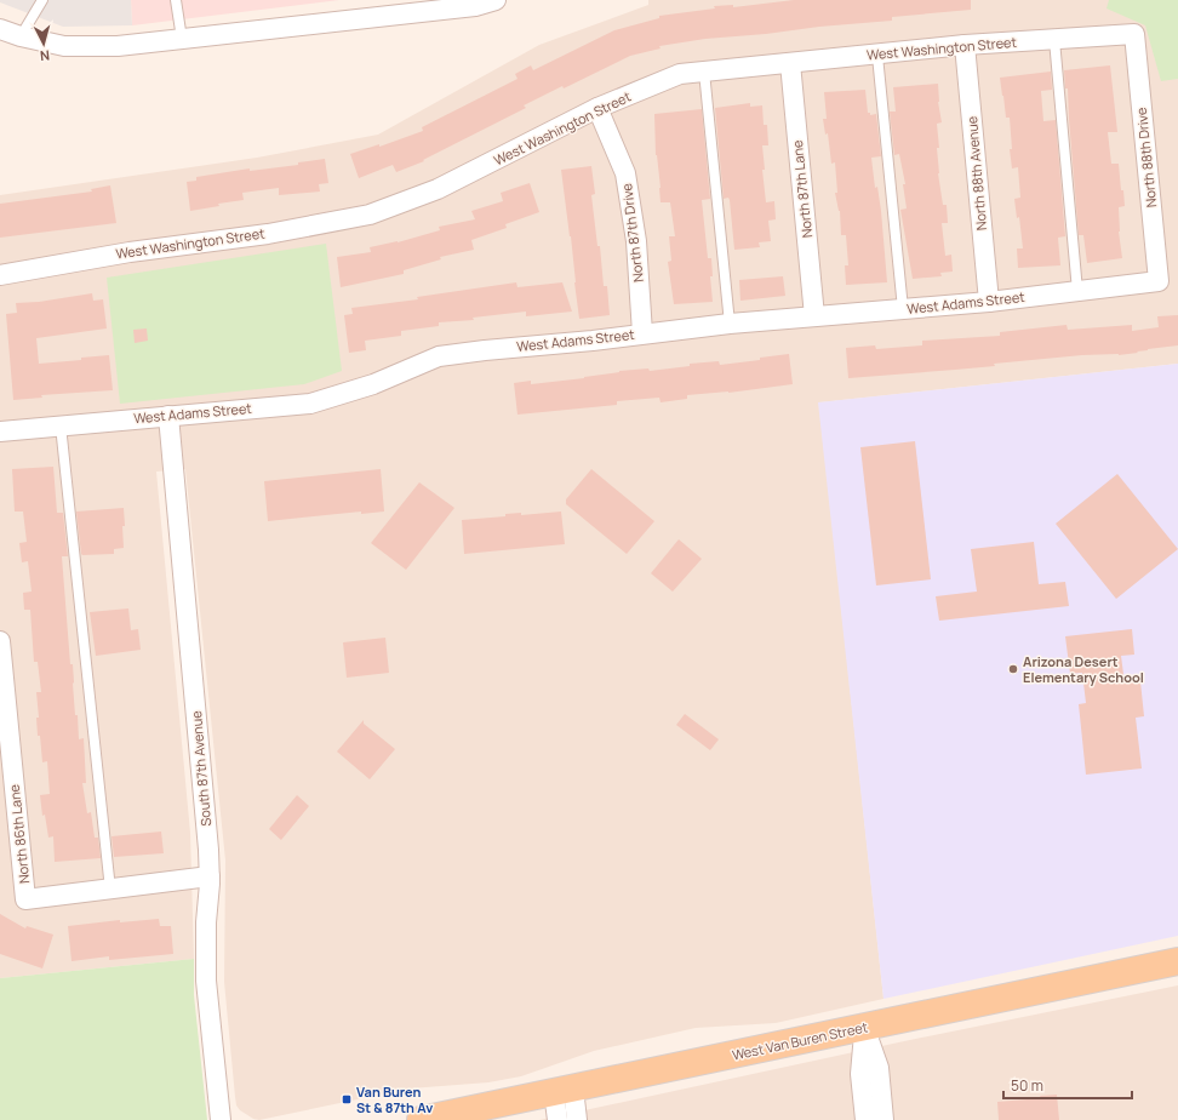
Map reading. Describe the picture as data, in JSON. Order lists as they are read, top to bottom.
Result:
{
  "streets": {
    "main road": ["West Van Buren Street"],
    "street": [
      "West Washington Street",
      "North 88th Drive",
      "North 88th Avenue",
      "North 87th Lane",
      "North 87th Drive",
      "West Adams Street",
      "South 87th Avenue",
      "North 86th Lane"
    ]
  },
  "crossings": [
    ["West Washington Street", "North 88th Drive"],
    ["West Washington Street", "North 88th Avenue"],
    ["West Washington Street", "North 87th Lane"],
    ["West Washington Street", "North 87th Drive"],
    ["North 88th Drive", "West Adams Street"],
    ["North 88th Avenue", "West Adams Street"],
    ["North 87th Lane", "West Adams Street"],
    ["North 87th Drive", "West Adams Street"],
    ["West Adams Street", "South 87th Avenue"],
    ["South 87th Avenue", "North 86th Lane"]
  ],
  "places": {
    "other": ["Arizona Desert Elementary School"],
    "transit": ["Van Buren St & 87th Av"]
  },
  "scale_bar": "50 m",
  "north": "bottom"
}
